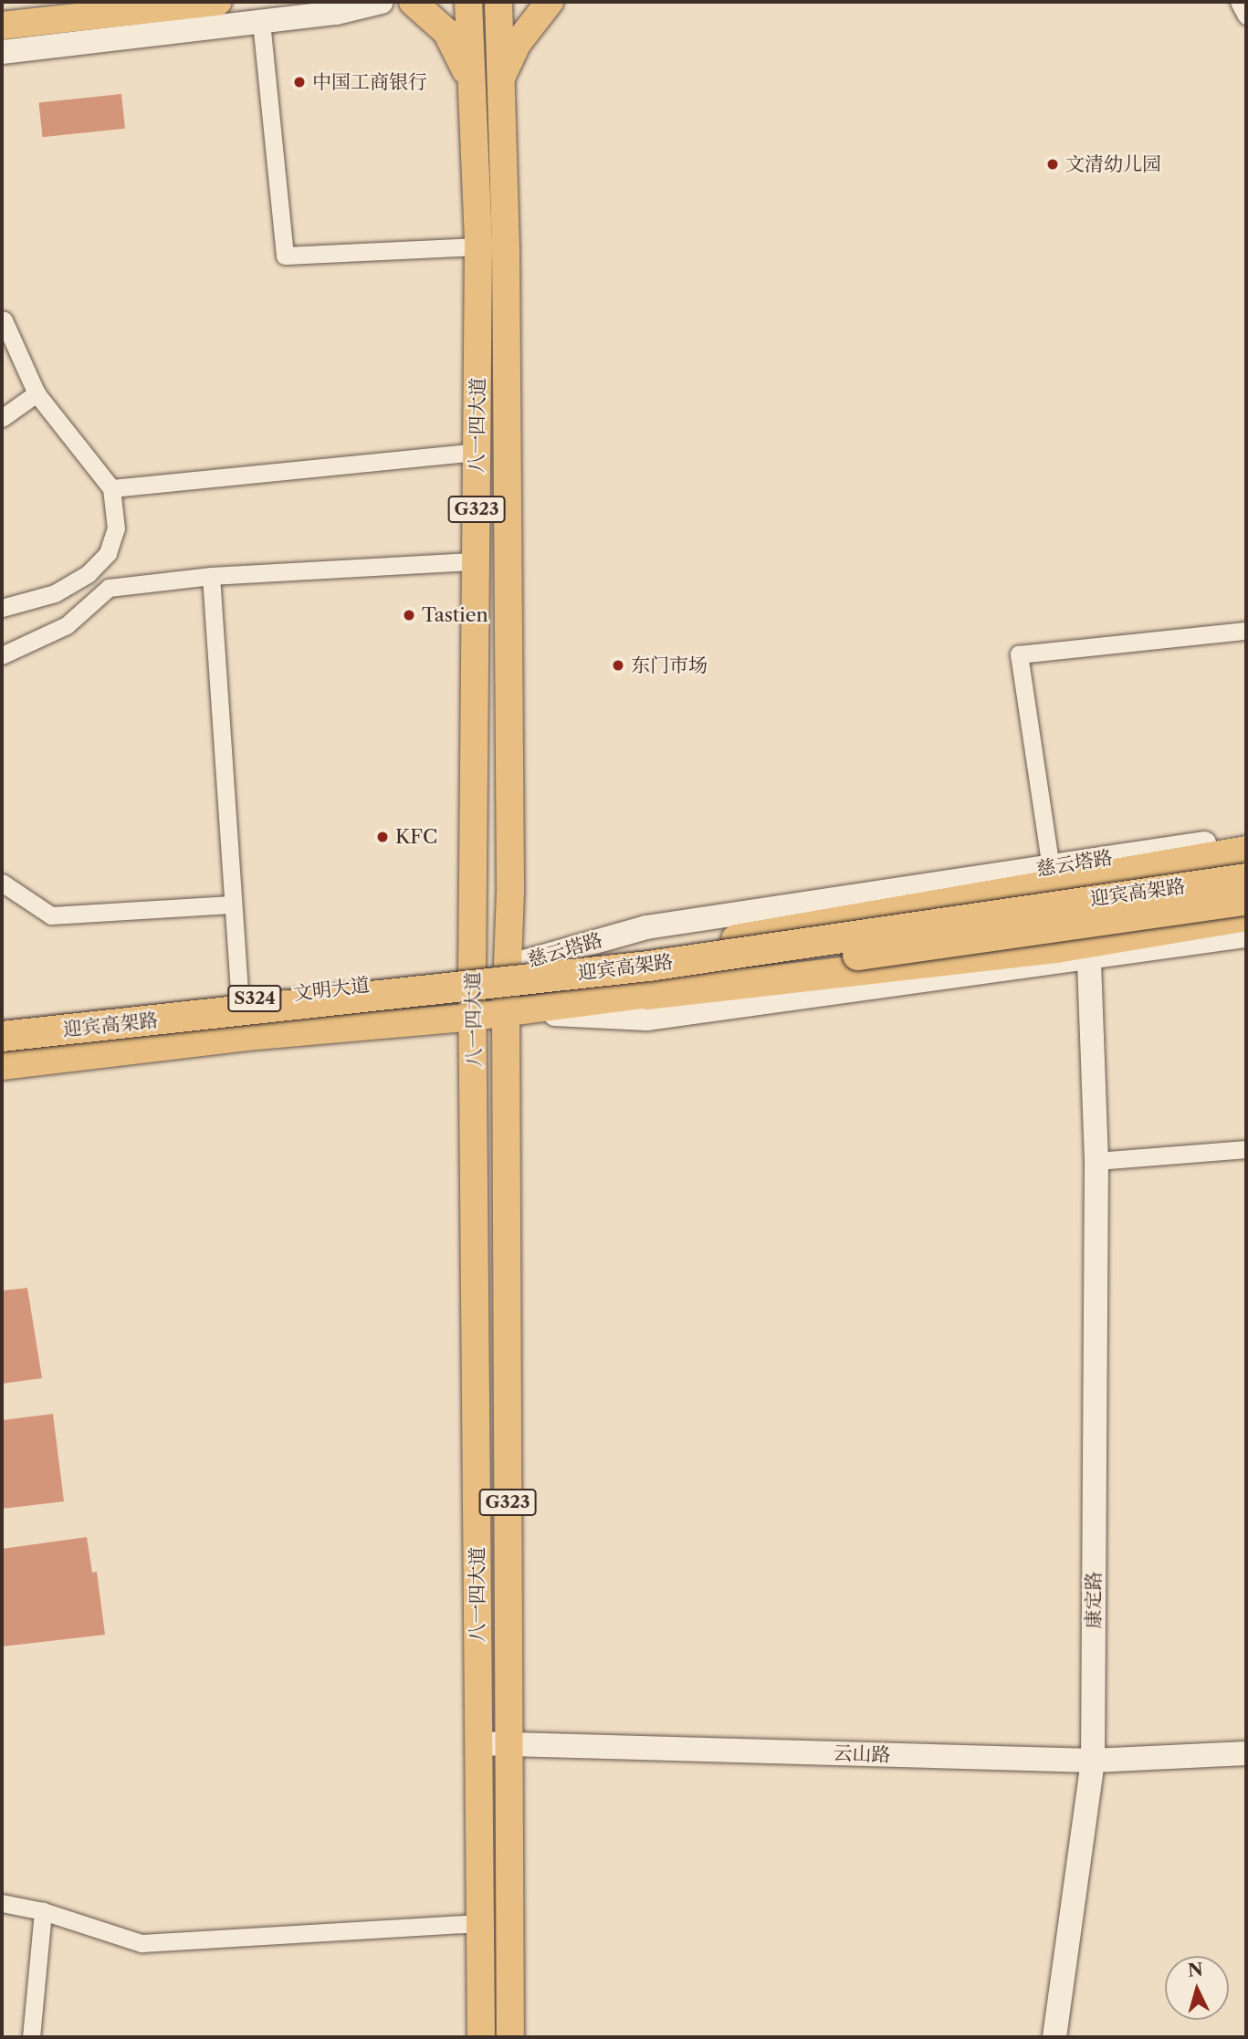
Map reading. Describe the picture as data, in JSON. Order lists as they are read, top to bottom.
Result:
{
  "streets": {
    "highway": ["迎宾高架路"],
    "main road": [
      "八一四大道",
      "G323",
      "慈云塔路",
      "文明大道",
      "S324"
    ],
    "street": ["康定路", "云山路"]
  },
  "crossings": [
    ["八一四大道", "慈云塔路"],
    ["八一四大道", "文明大道"],
    ["八一四大道", "云山路"],
    ["慈云塔路", "文明大道"],
    ["康定路", "云山路"]
  ],
  "places": [
    "中国工商银行",
    "文清幼儿园",
    "Tastien",
    "东门市场",
    "KFC"
  ],
  "north": "top"
}
